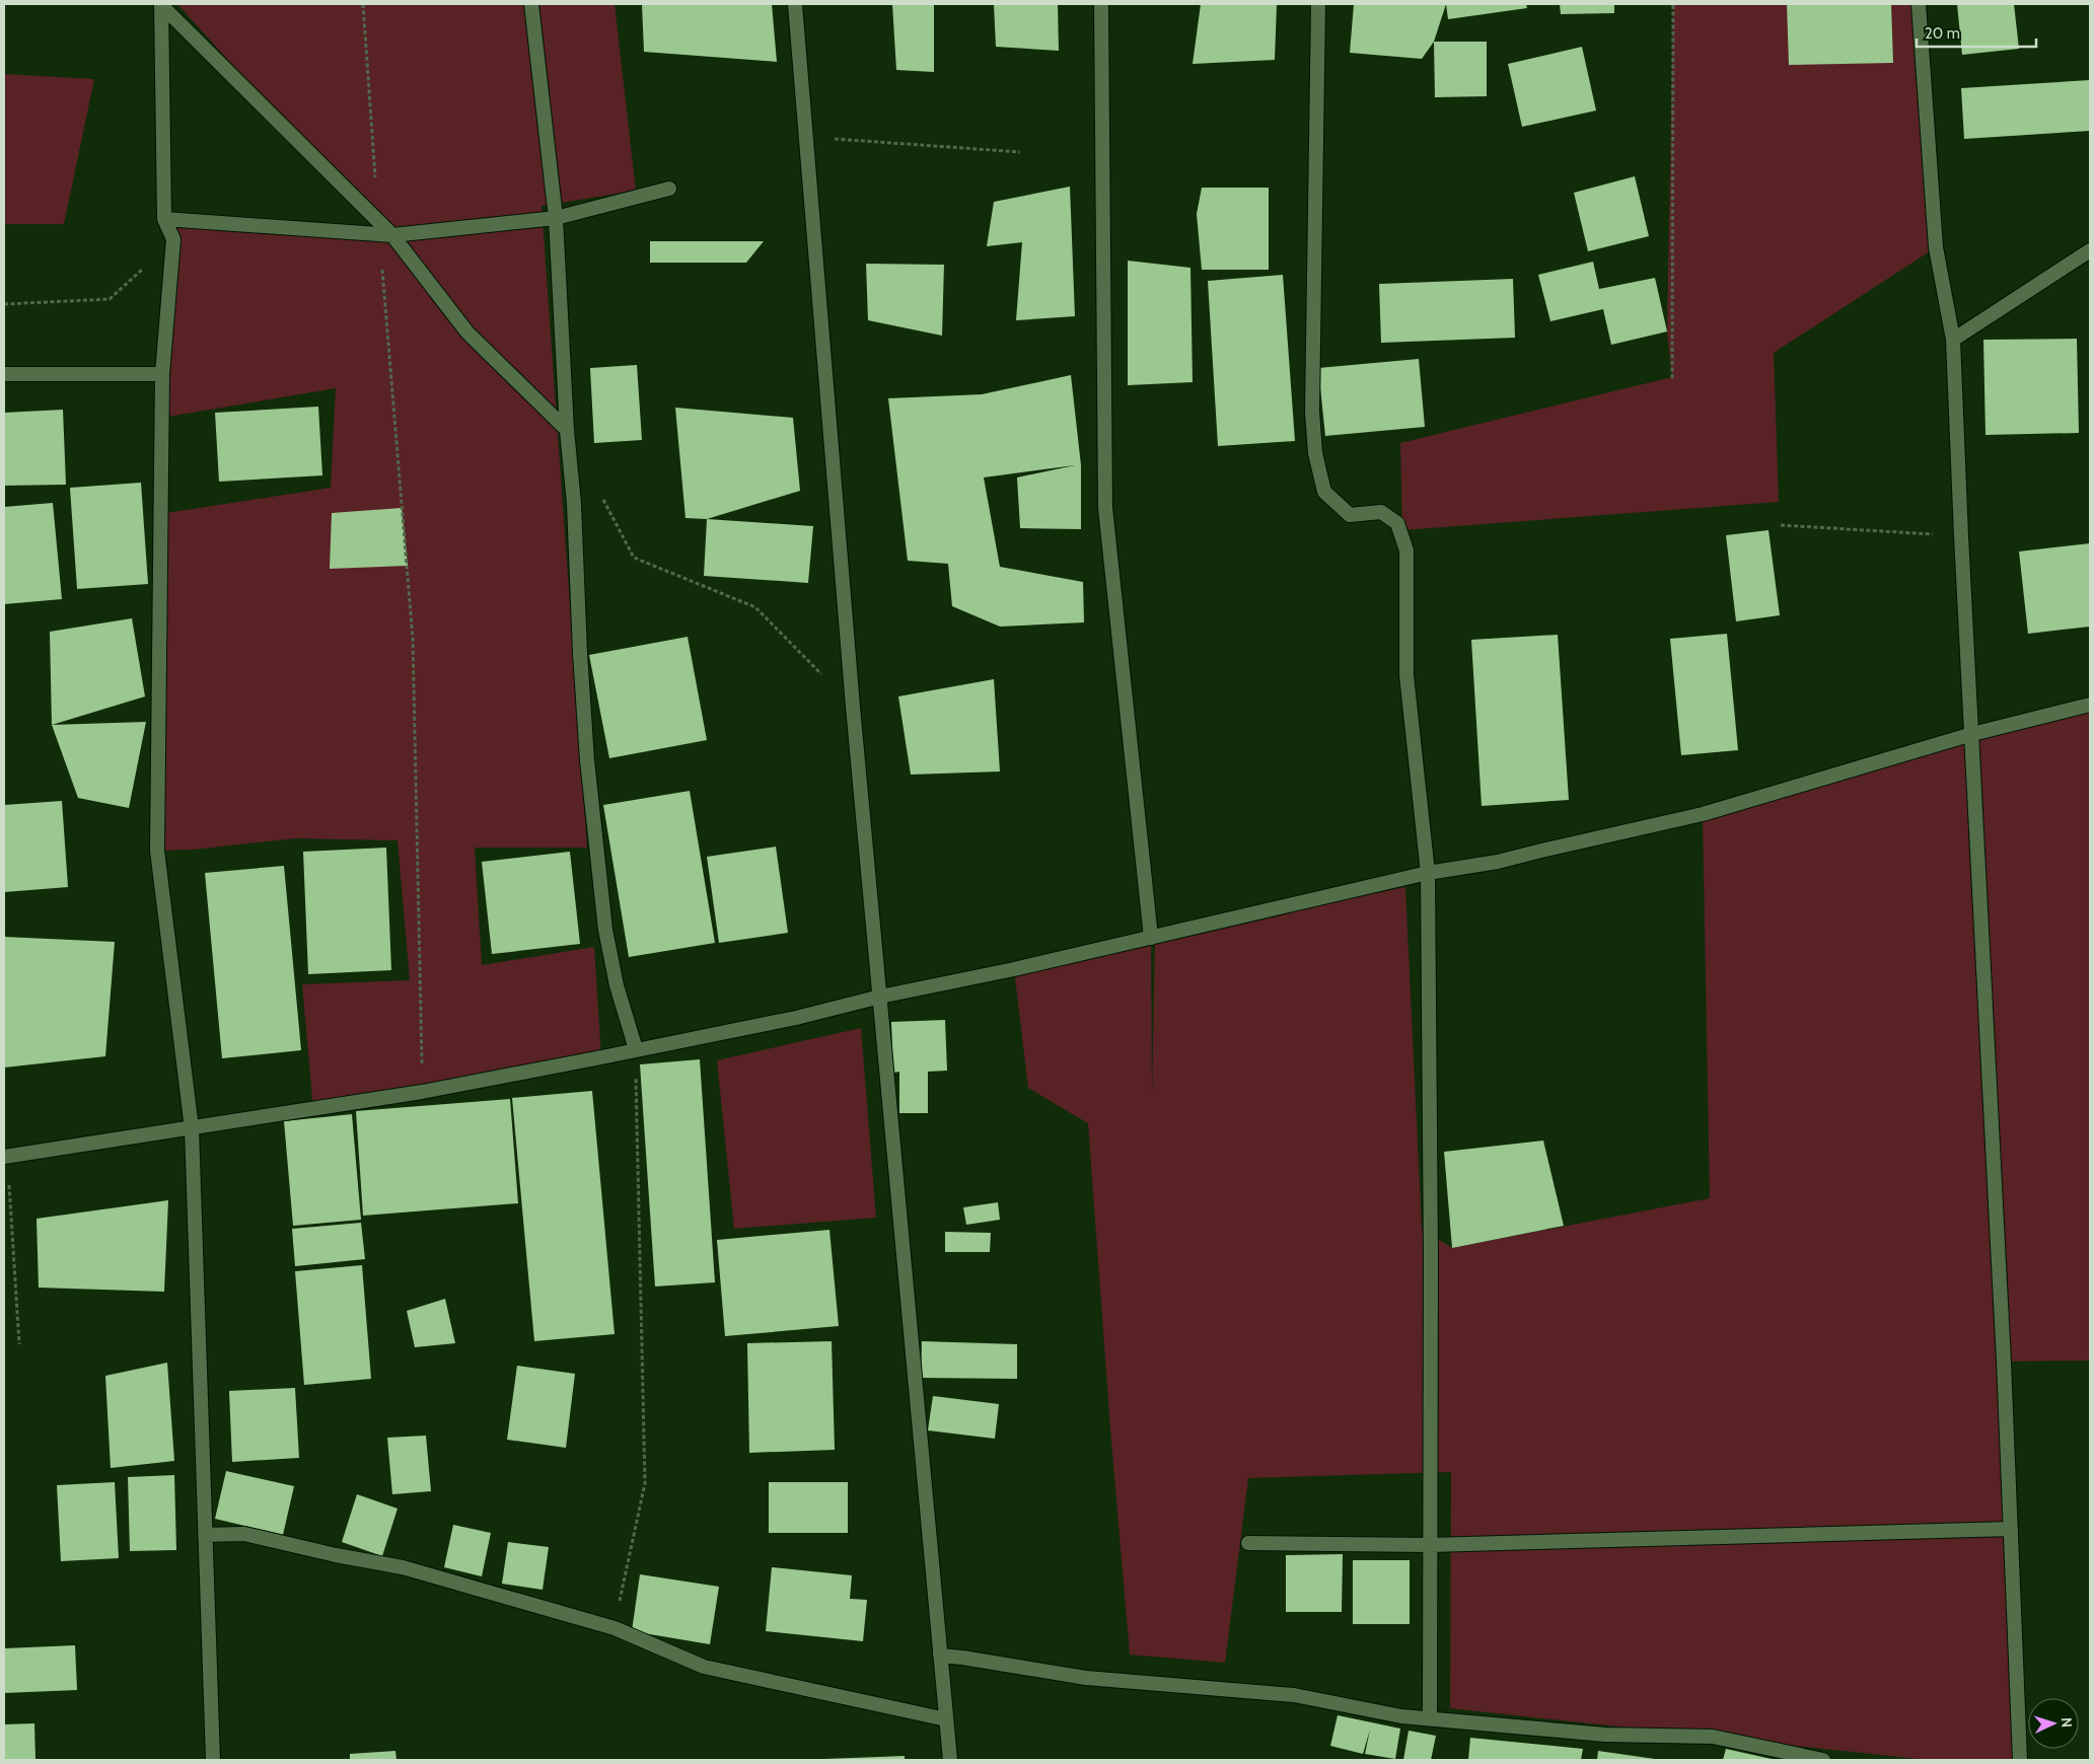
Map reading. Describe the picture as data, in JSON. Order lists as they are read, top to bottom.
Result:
{
  "scale_bar": "20 m",
  "north": "right"
}
